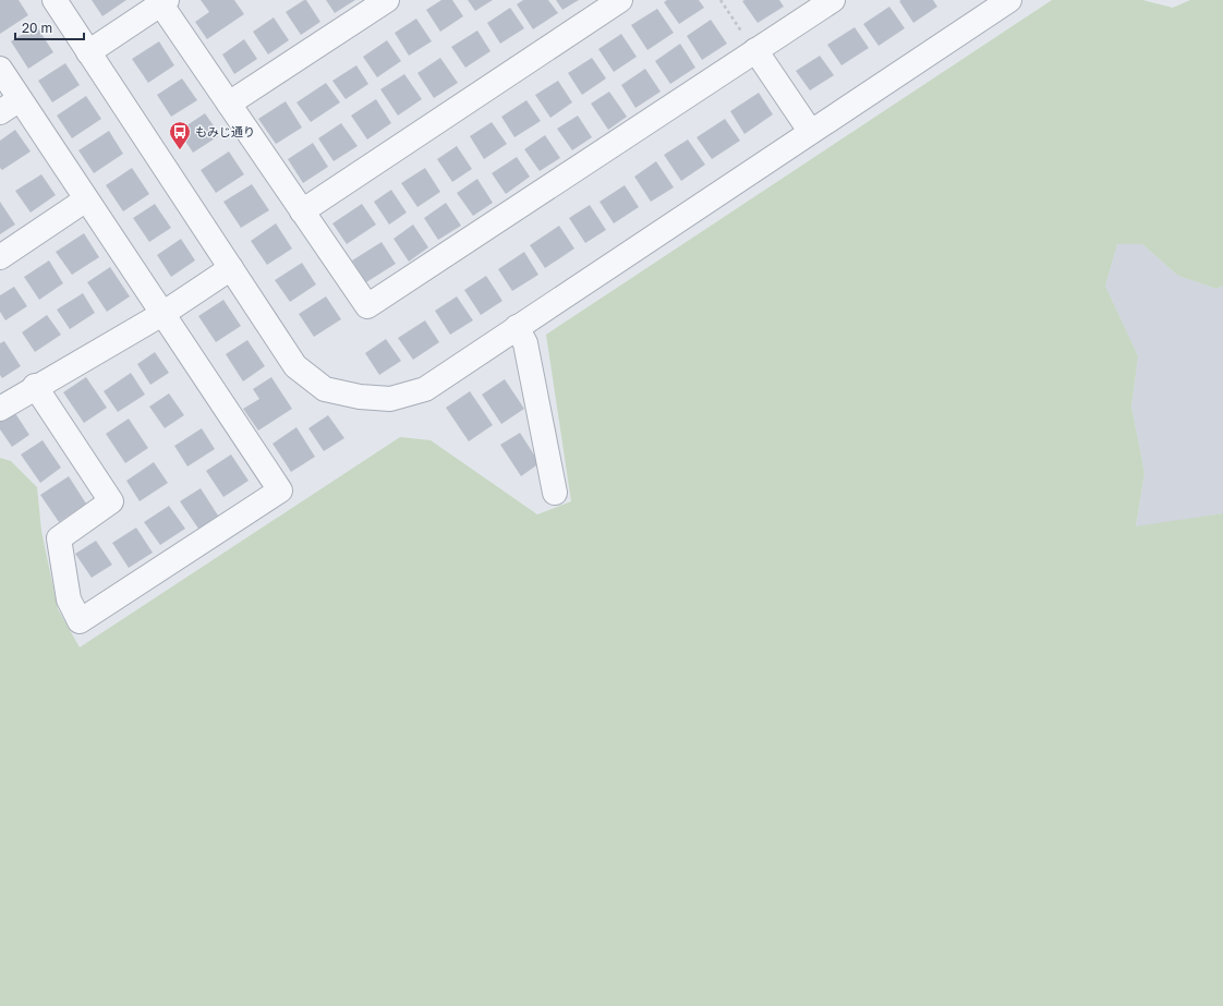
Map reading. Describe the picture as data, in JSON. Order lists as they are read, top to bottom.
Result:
{
  "places": {
    "bus stop": ["もみじ通り"]
  },
  "scale_bar": "20 m"
}
